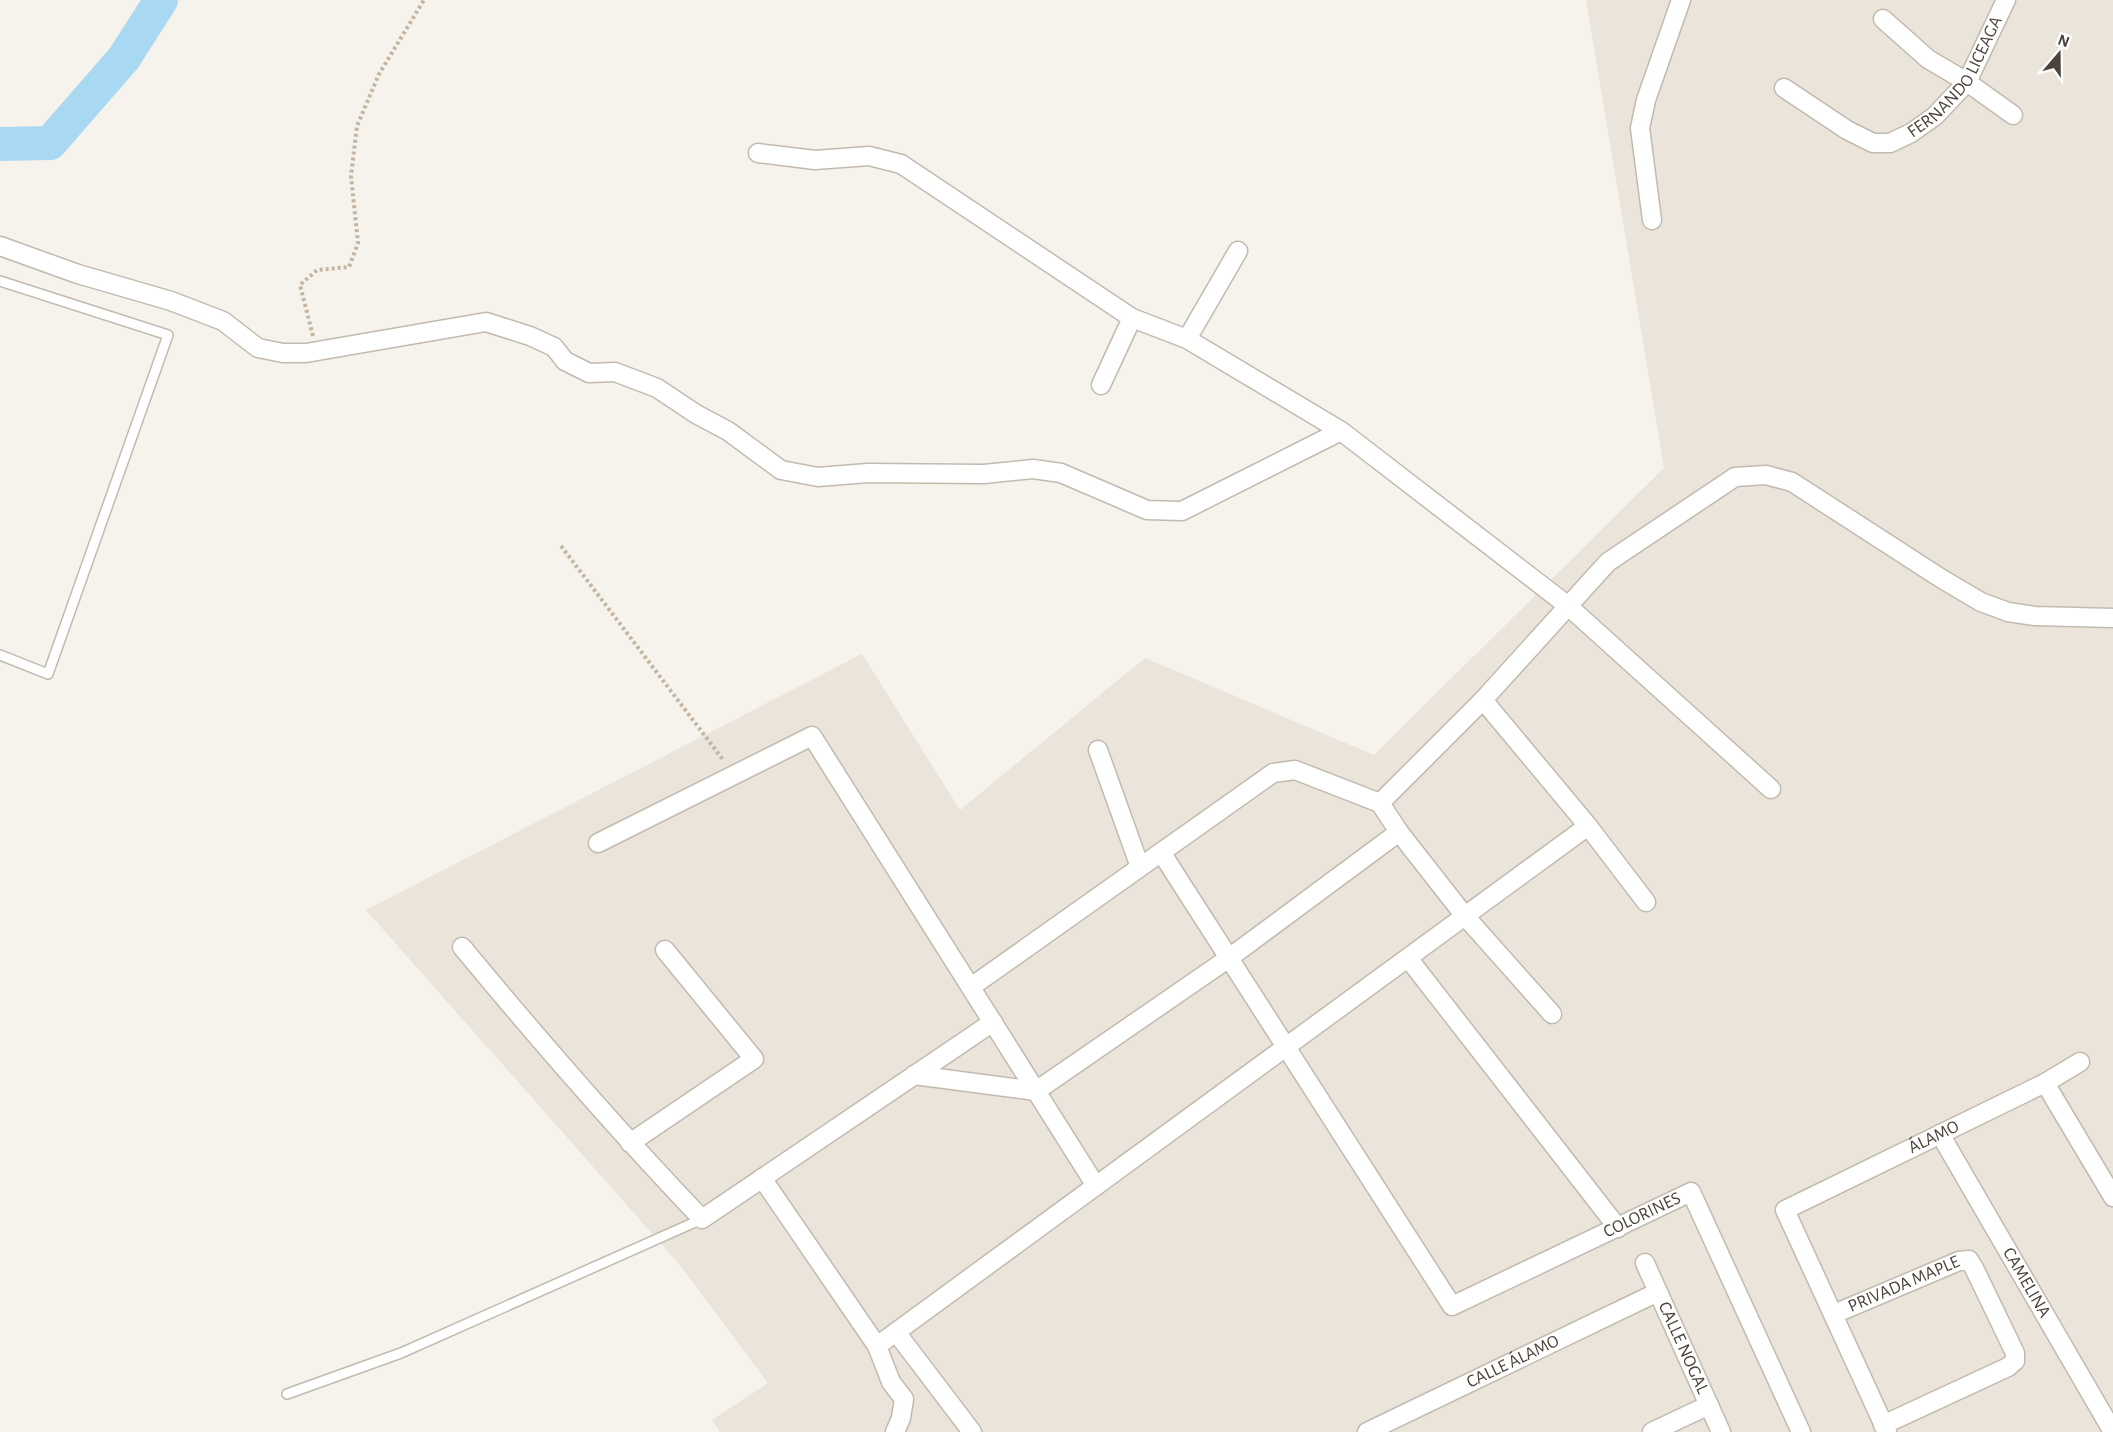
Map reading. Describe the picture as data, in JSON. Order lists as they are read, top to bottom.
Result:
{
  "streets": {
    "street": [
      "FERNANDO LICEAGA",
      "ÁLAMO",
      "COLORINES",
      "CAMELINA",
      "PRIVADA MAPLE",
      "CALLE NOGAL",
      "CALLE ÁLAMO"
    ]
  },
  "crossings": [
    ["ÁLAMO", "CAMELINA"],
    ["ÁLAMO", "PRIVADA MAPLE"],
    ["CALLE NOGAL", "CALLE ÁLAMO"]
  ],
  "north": "top"
}
